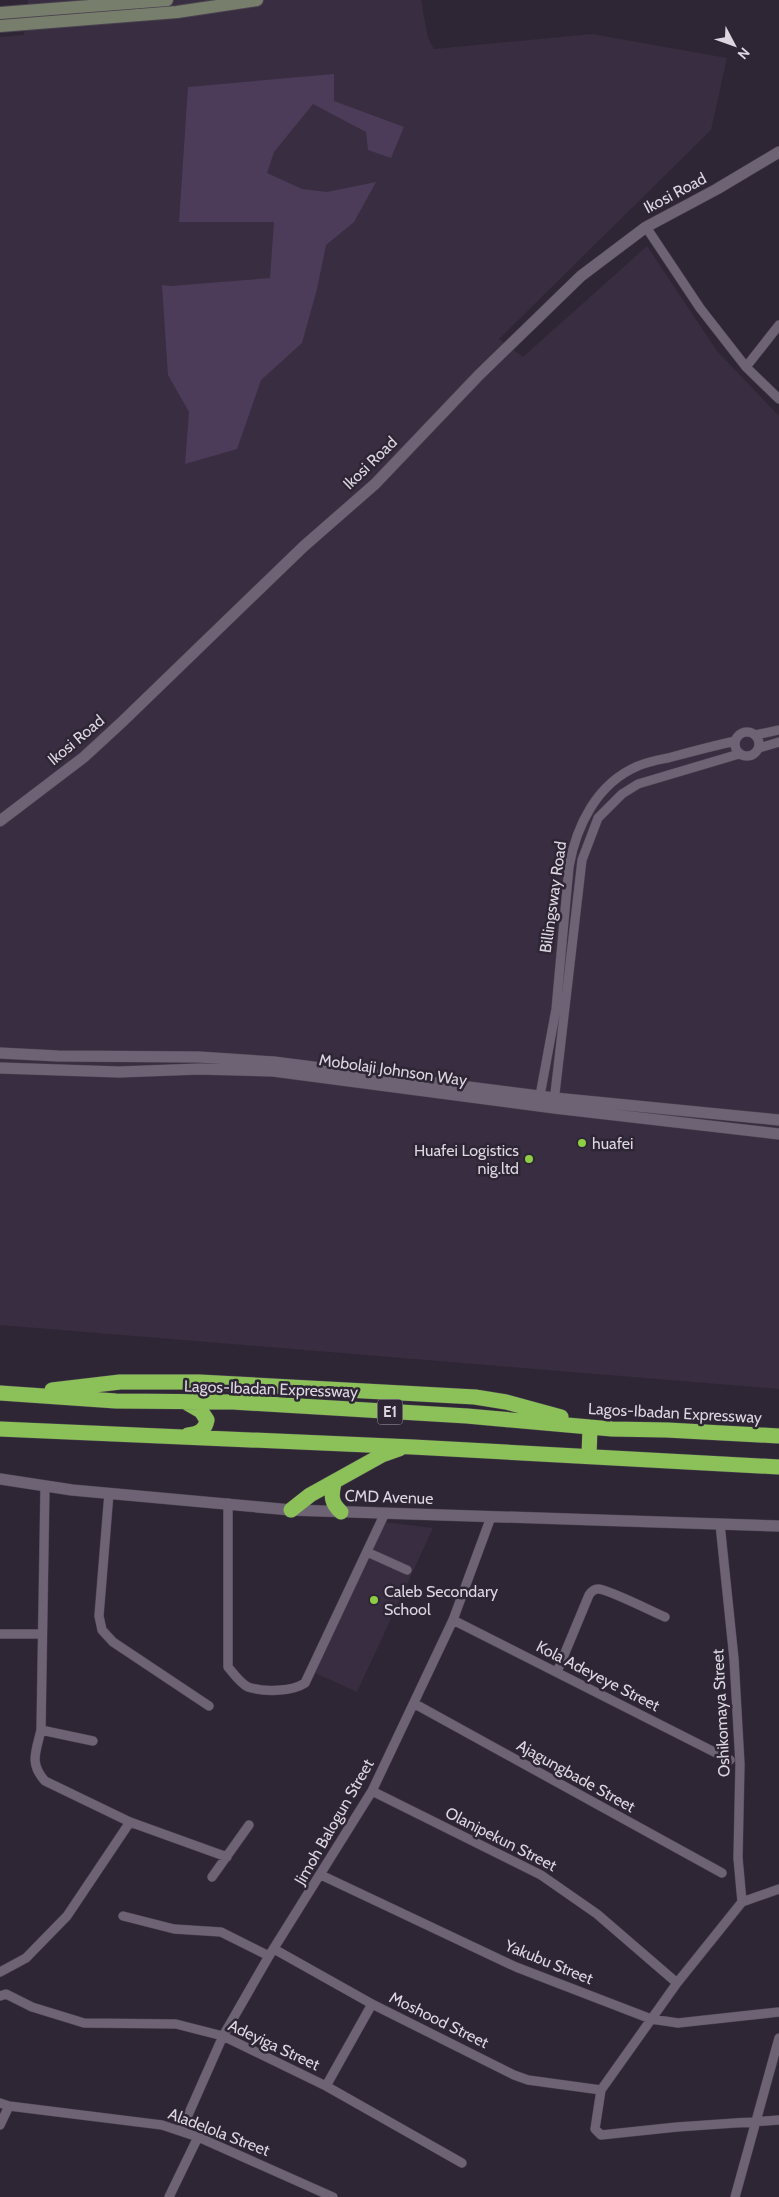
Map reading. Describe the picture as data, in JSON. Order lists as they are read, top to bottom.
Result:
{
  "streets": {
    "highway": ["Lagos-Ibadan Expressway", "E1"],
    "street": [
      "Ikosi Road",
      "Billingsway Road",
      "Mobolaji Johnson Way",
      "CMD Avenue",
      "Kola Adeyeye Street",
      "Oshikomaya Street",
      "Ajagungbade Street",
      "Jimoh Balogun Street",
      "Olanipekun Street",
      "Yakubu Street",
      "Moshood Street",
      "Adeyiga Street",
      "Aladelola Street"
    ]
  },
  "crossings": [
    ["Billingsway Road", "Mobolaji Johnson Way"],
    ["CMD Avenue", "Oshikomaya Street"],
    ["CMD Avenue", "Jimoh Balogun Street"],
    ["Kola Adeyeye Street", "Jimoh Balogun Street"],
    ["Ajagungbade Street", "Jimoh Balogun Street"],
    ["Jimoh Balogun Street", "Olanipekun Street"],
    ["Jimoh Balogun Street", "Yakubu Street"],
    ["Jimoh Balogun Street", "Moshood Street"],
    ["Jimoh Balogun Street", "Adeyiga Street"],
    ["Jimoh Balogun Street", "Aladelola Street"]
  ],
  "places": ["huafei", "Huafei Logistics nig.ltd", "Caleb Secondary School"],
  "north": "bottom right"
}
